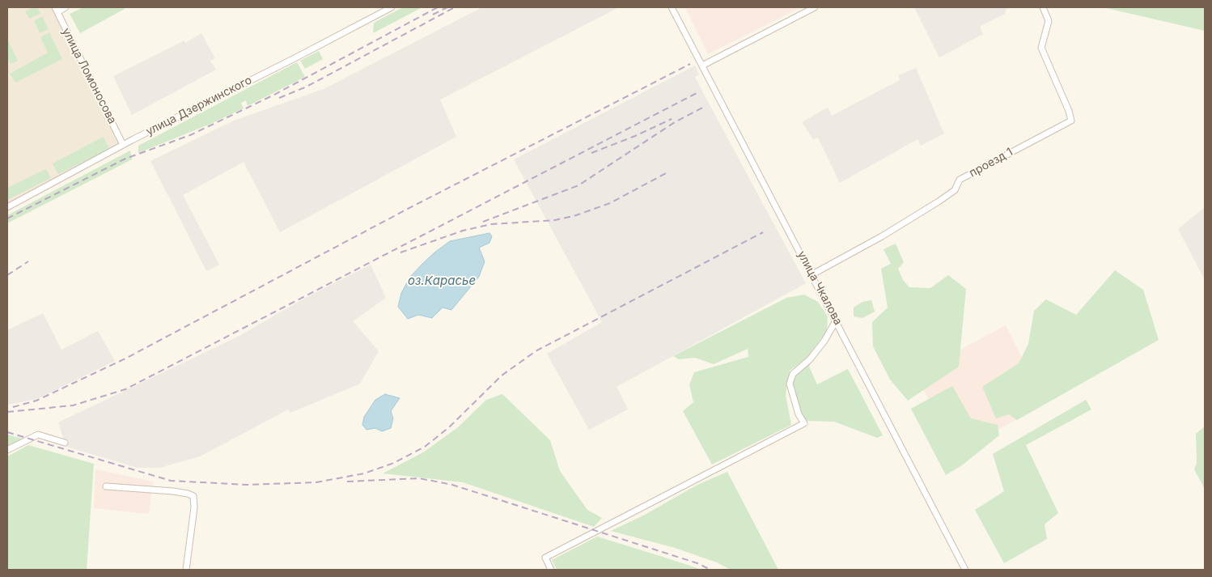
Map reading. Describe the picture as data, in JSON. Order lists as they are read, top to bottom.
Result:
{
  "streets": {
    "street": [
      "улица Ломоносова",
      "улица Дзержинского",
      "проезд 1",
      "улица Чкалова"
    ]
  },
  "crossings": [
    ["улица Ломоносова", "улица Дзержинского"],
    ["проезд 1", "улица Чкалова"]
  ],
  "water": ["оз.Карасье"]
}
